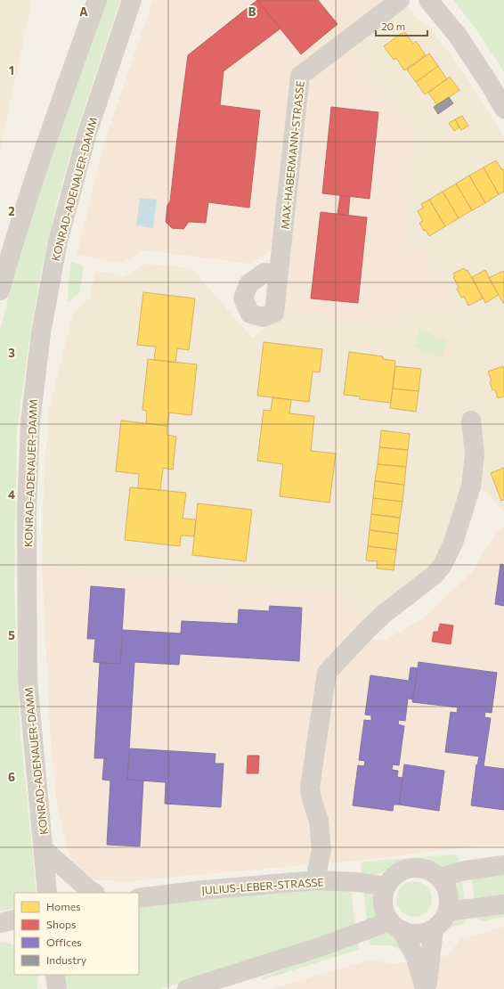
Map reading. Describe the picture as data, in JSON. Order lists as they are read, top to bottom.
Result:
{
  "streets": {
    "street": ["MAX-HABERMANN-STRASSE", "KONRAD-ADENAUER-DAMM", "JULIUS-LEBER-STRASSE"]
  },
  "legend": [
    "Homes",
    "Shops",
    "Offices",
    "Industry"
  ],
  "scale_bar": "20 m",
  "grid": {
    "columns": ["A", "B"],
    "rows": [
      "1",
      "2",
      "3",
      "4",
      "5",
      "6"
    ]
  }
}
